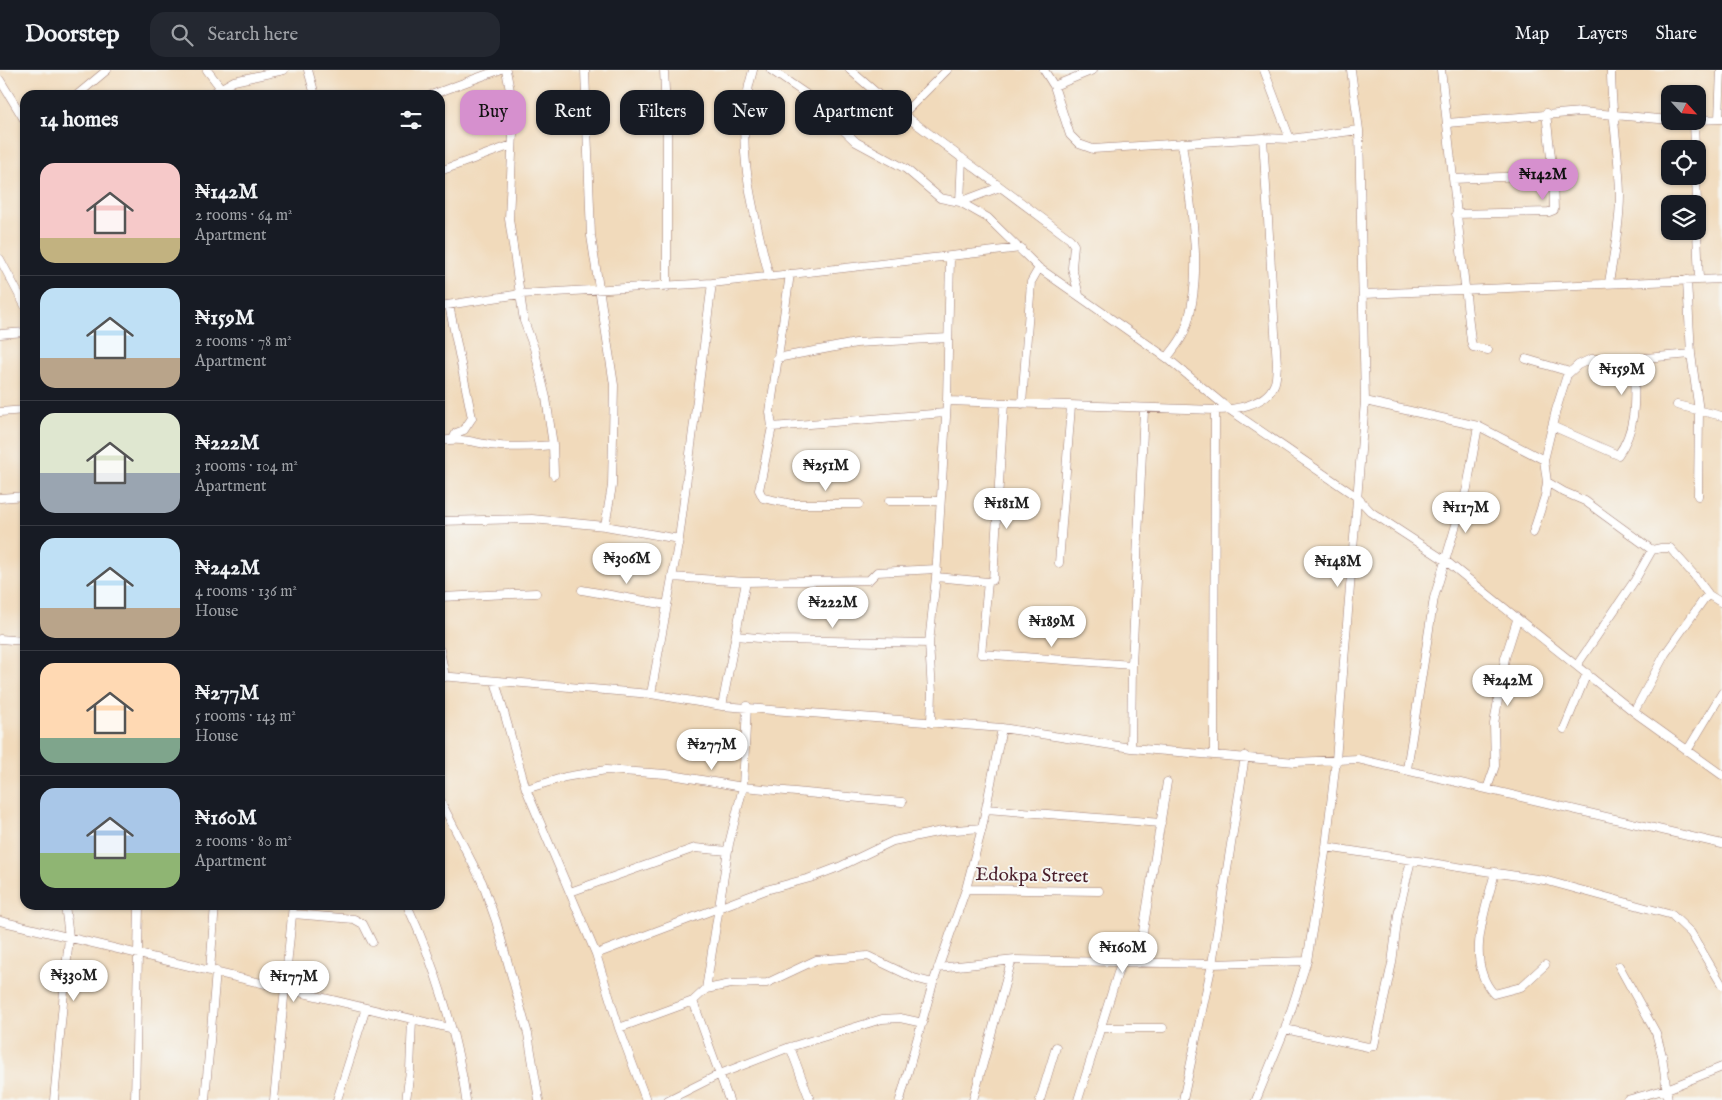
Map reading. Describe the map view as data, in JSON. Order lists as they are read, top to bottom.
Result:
{
  "streets": {
    "street": ["Edokpa Street"]
  },
  "north": "bottom right",
  "page": {
    "header": "Doorstep",
    "search": "Search here",
    "nav": ["Map", "Layers", "Share"],
    "chip": [
      "Buy",
      "Rent",
      "Filters",
      "New",
      "Apartment"
    ],
    "heading": "14 homes",
    "list": [
      {
        "name": "₦142M",
        "note": "2 rooms · 64 m² · Apartment"
      },
      {
        "name": "₦159M",
        "note": "2 rooms · 78 m² · Apartment"
      },
      {
        "name": "₦222M",
        "note": "3 rooms · 104 m² · Apartment"
      },
      {
        "name": "₦242M",
        "note": "4 rooms · 136 m² · House"
      },
      {
        "name": "₦277M",
        "note": "5 rooms · 143 m² · House"
      },
      {
        "name": "₦160M",
        "note": "2 rooms · 80 m² · Apartment"
      }
    ],
    "price": [
      "₦142M",
      "₦159M",
      "₦251M",
      "₦181M",
      "₦117M",
      "₦306M",
      "₦148M",
      "₦222M",
      "₦189M",
      "₦242M",
      "₦277M",
      "₦160M",
      "₦330M",
      "₦177M"
    ]
  }
}
